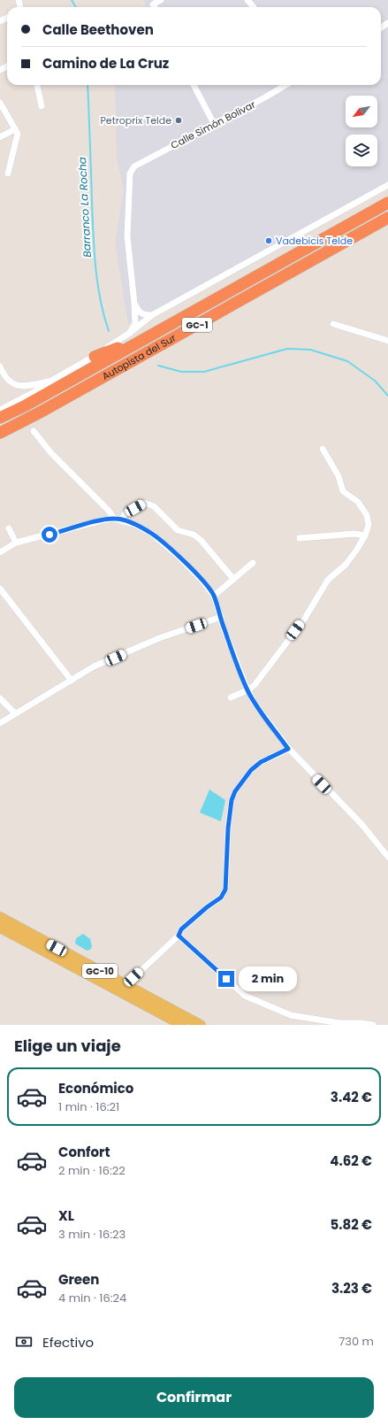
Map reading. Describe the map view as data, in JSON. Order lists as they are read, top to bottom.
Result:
{
  "streets": {
    "highway": ["GC-1", "Autopista del Sur"],
    "main road": ["GC-10"],
    "street": ["Calle Simón Bolivar"]
  },
  "water": ["Barranco La Rocha"],
  "places": ["Petroprix Telde", "Vadebicis Telde"],
  "north": "bottom left",
  "page": {
    "banner": ["Calle Beethoven", "Camino de La Cruz"],
    "bubble": "2 min",
    "heading": "Elige un viaje",
    "list": [
      {
        "name": "Económico",
        "note": "1 min · 16:21",
        "value": "3.42 €"
      },
      {
        "name": "Confort",
        "note": "2 min · 16:22",
        "value": "4.62 €"
      },
      {
        "name": "XL",
        "note": "3 min · 16:23",
        "value": "5.82 €"
      },
      {
        "name": "Green",
        "note": "4 min · 16:24",
        "value": "3.23 €"
      }
    ],
    "pay": ["Efectivo", "730 m"],
    "buttons": "Confirmar"
  }
}
